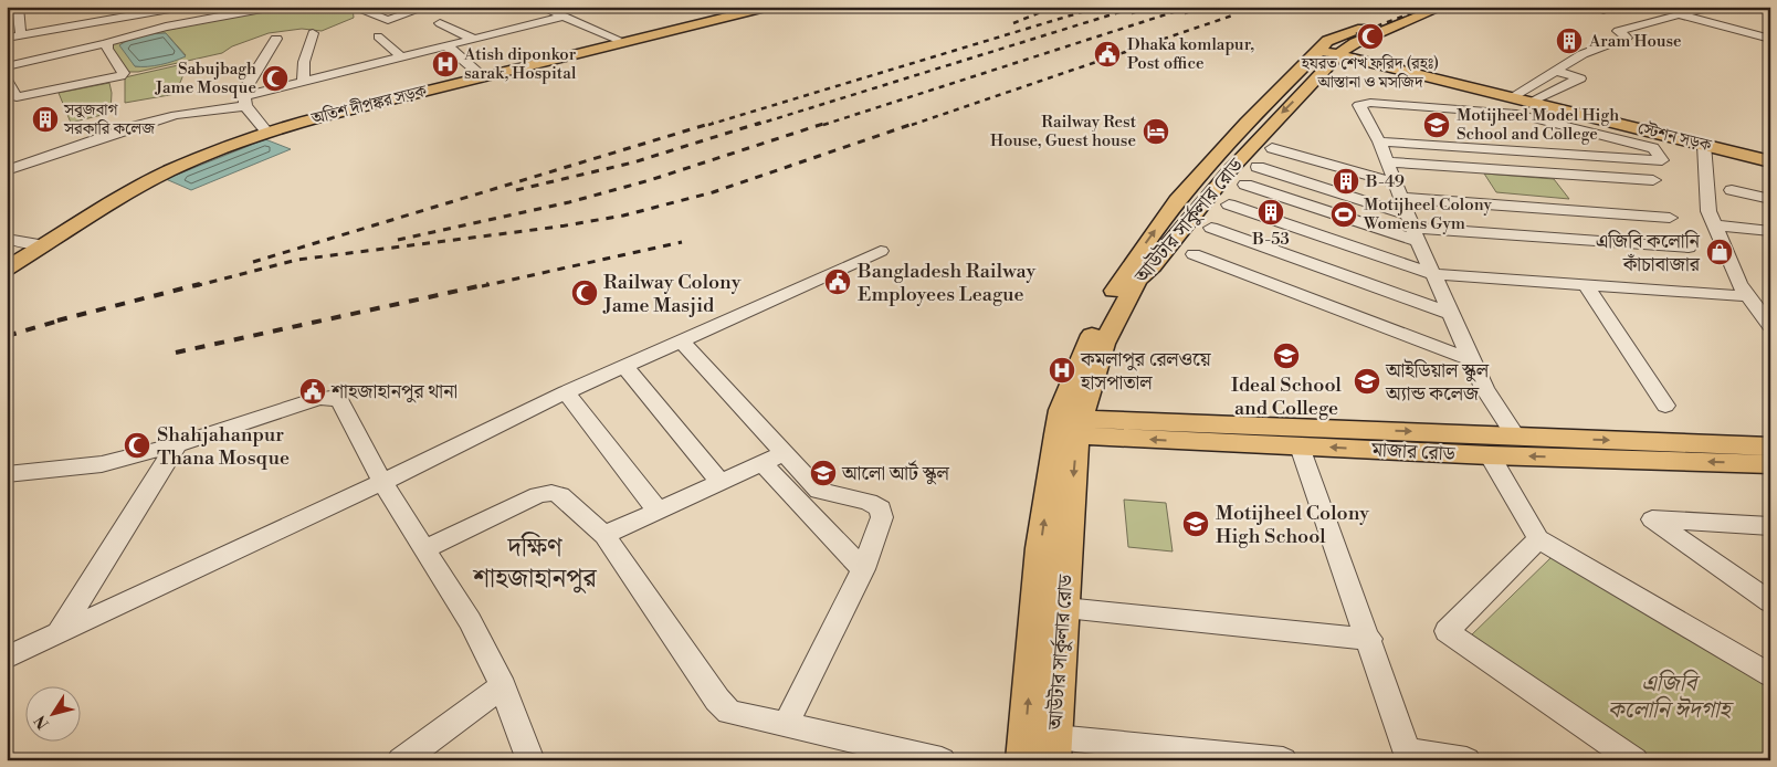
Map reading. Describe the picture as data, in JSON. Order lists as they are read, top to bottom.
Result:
{
  "streets": {
    "main road": [
      "অতিশ দীপঙ্কর সড়ক",
      "স্টেশন সড়ক",
      "আউটার সার্কুলার রোড",
      "মাজার রোড"
    ]
  },
  "crossings": [
    ["স্টেশন সড়ক", "আউটার সার্কুলার রোড"],
    ["আউটার সার্কুলার রোড", "মাজার রোড"]
  ],
  "districts": ["দক্ষিণ শাহজাহানপুর"],
  "parks": ["এজিবি কলোনি ঈদগাহ"],
  "places": {
    "mosque": [
      "হযরত শেখ ফরিদ (রহঃ) আস্তানা ও মসজিদ",
      "Sabujbagh Jame Mosque",
      "Railway Colony Jame Masjid",
      "Shahjahanpur Thana Mosque"
    ],
    "building": [
      "Aram House",
      "সবুজবাগ সরকারি কলেজ",
      "B-49",
      "B-53"
    ],
    "public building": ["Dhaka komlapur, Post office", "Bangladesh Railway Employees League", "শাহজাহানপুর থানা"],
    "hospital": ["Atish diponkor sarak, Hospital", "কমলাপুর রেলওয়ে হাসপাতাল"],
    "school or university": [
      "Motijheel Model High School and College",
      "Ideal School and College",
      "আইডিয়াল স্কুল অ্যান্ড কলেজ",
      "আলো আর্ট স্কুল",
      "Motijheel Colony High School"
    ],
    "hotel": ["Railway Rest House, Guest house"],
    "sports": ["Motijheel Colony Womens Gym"],
    "shop": ["এজিবি কলোনি কাঁচাবাজার"]
  },
  "north": "bottom left"
}
